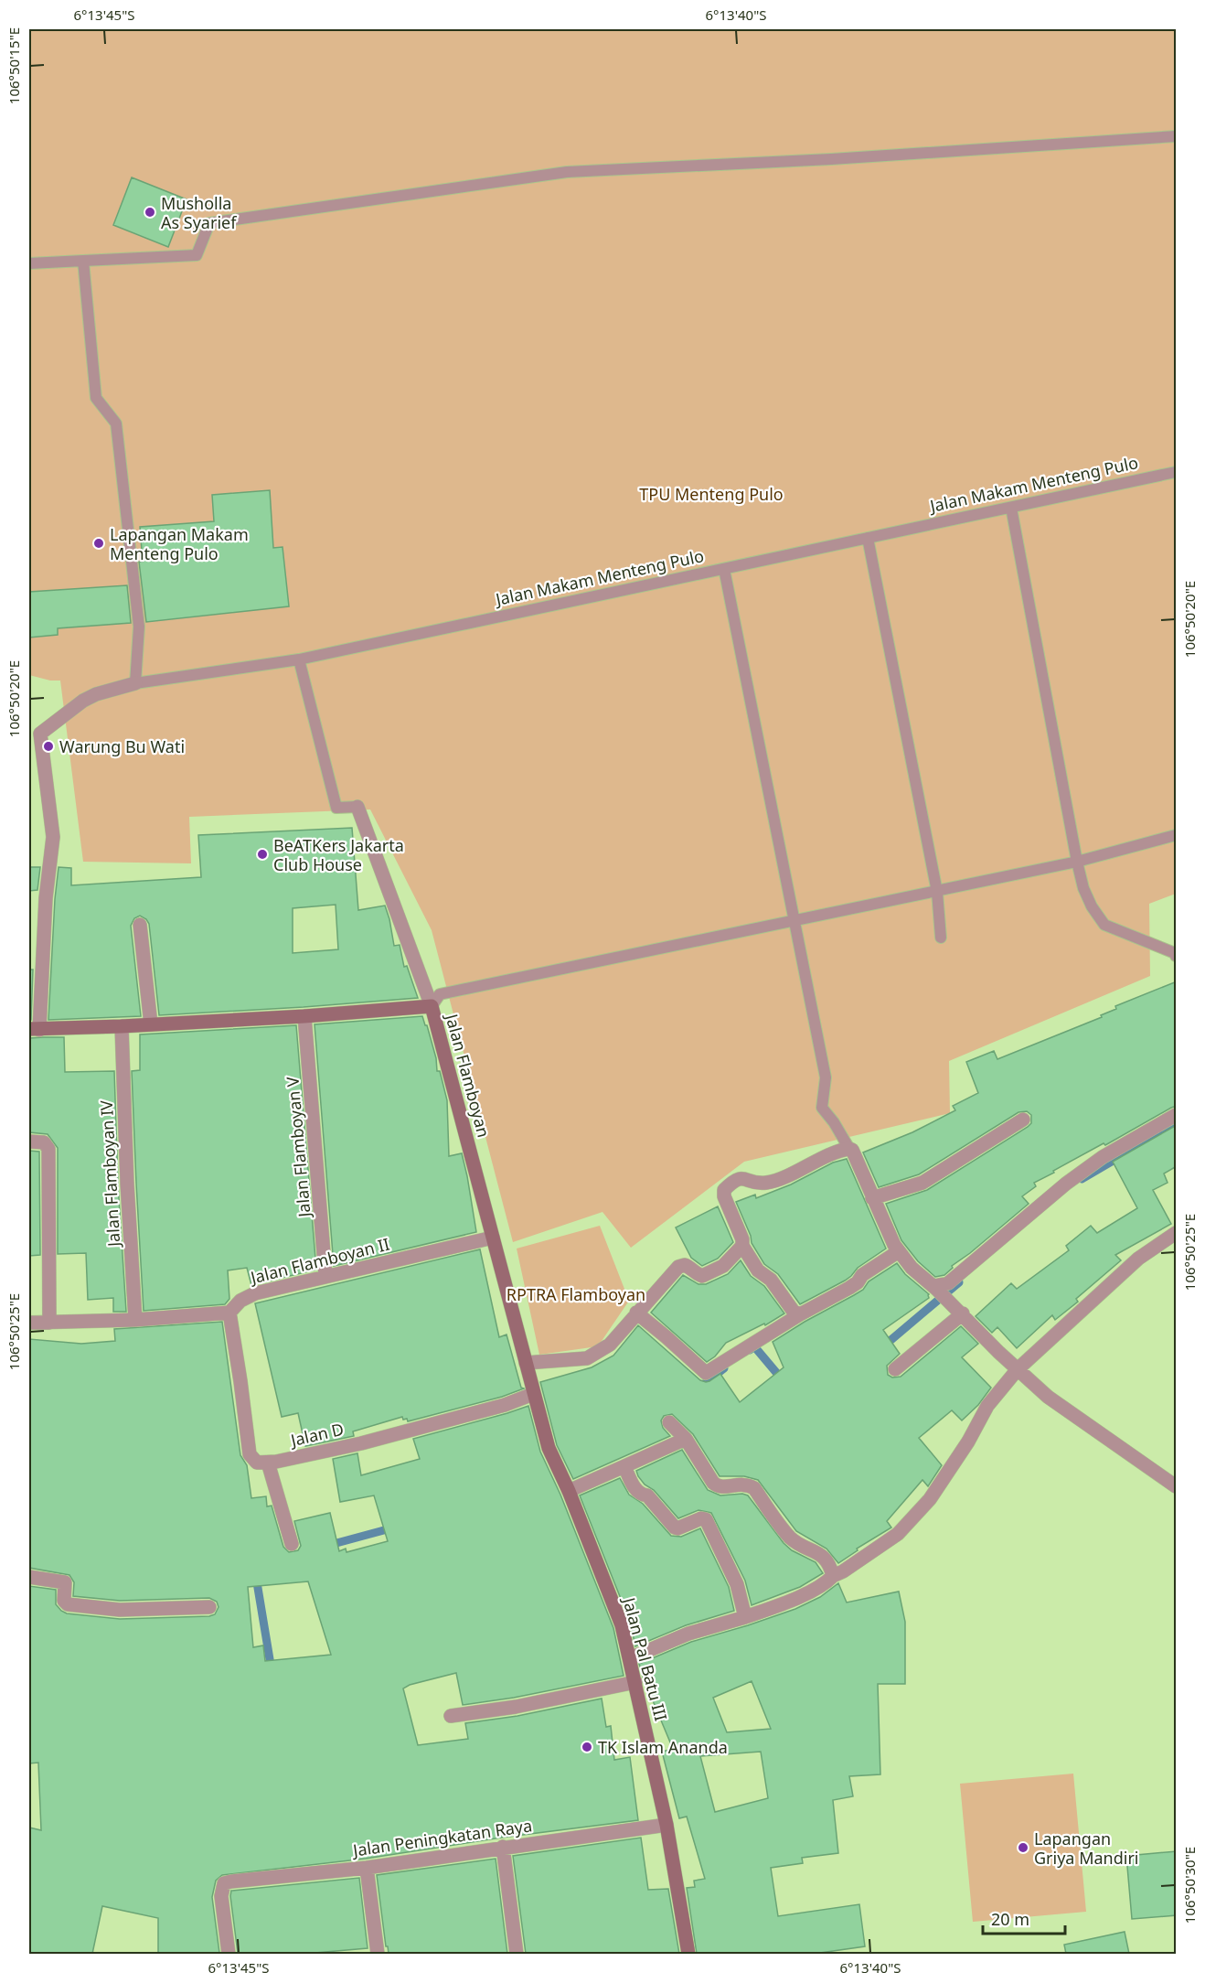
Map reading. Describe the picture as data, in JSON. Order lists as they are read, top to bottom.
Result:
{
  "streets": {
    "street": [
      "Jalan Makam Menteng Pulo",
      "Jalan Flamboyan",
      "Jalan Flamboyan V",
      "Jalan Flamboyan IV",
      "Jalan Flamboyan II",
      "Jalan D",
      "Jalan Pal Batu III",
      "Jalan Peningkatan Raya"
    ]
  },
  "crossings": [
    ["Jalan Flamboyan", "Jalan Flamboyan V"],
    ["Jalan Flamboyan", "Jalan Flamboyan IV"],
    ["Jalan Flamboyan", "Jalan Flamboyan II"],
    ["Jalan Flamboyan", "Jalan D"],
    ["Jalan Flamboyan", "Jalan Pal Batu III"],
    ["Jalan Flamboyan V", "Jalan Flamboyan II"],
    ["Jalan Pal Batu III", "Jalan Peningkatan Raya"]
  ],
  "parks": ["TPU Menteng Pulo", "RPTRA Flamboyan"],
  "places": [
    "Musholla As Syarief",
    "Lapangan Makam Menteng Pulo",
    "Warung Bu Wati",
    "BeATKers Jakarta Club House",
    "TK Islam Ananda",
    "Lapangan Griya Mandiri"
  ],
  "scale_bar": "20 m",
  "coordinates": [
    "6°13'45\"S",
    "6°13'40\"S",
    "106°50'15\"E",
    "106°50'20\"E",
    "106°50'25\"E",
    "106°50'30\"E"
  ]
}
